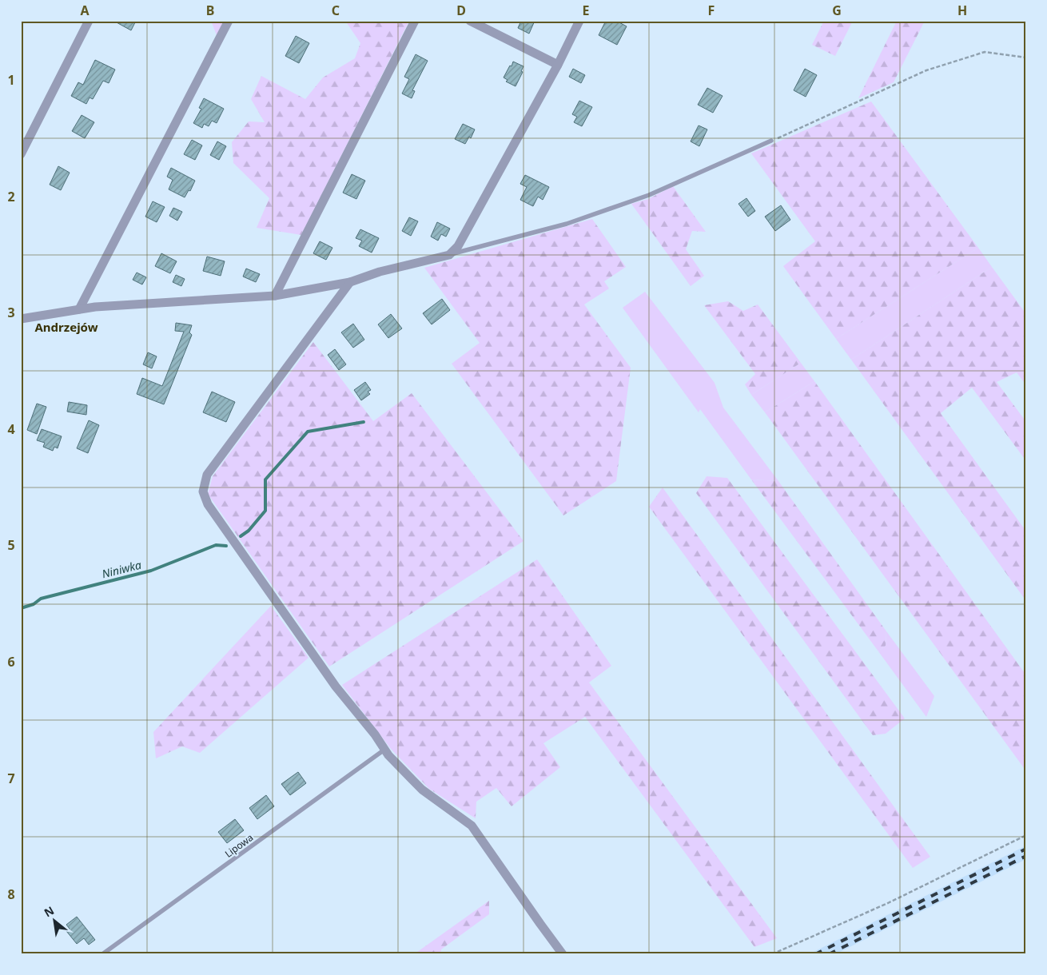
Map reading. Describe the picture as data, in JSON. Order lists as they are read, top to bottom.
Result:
{
  "streets": {
    "lane": ["Lipowa"]
  },
  "districts": ["Andrzejów"],
  "water": ["Niniwka"],
  "north": "top left",
  "grid": {
    "columns": [
      "A",
      "B",
      "C",
      "D",
      "E",
      "F",
      "G",
      "H"
    ],
    "rows": [
      "1",
      "2",
      "3",
      "4",
      "5",
      "6",
      "7",
      "8"
    ]
  }
}
